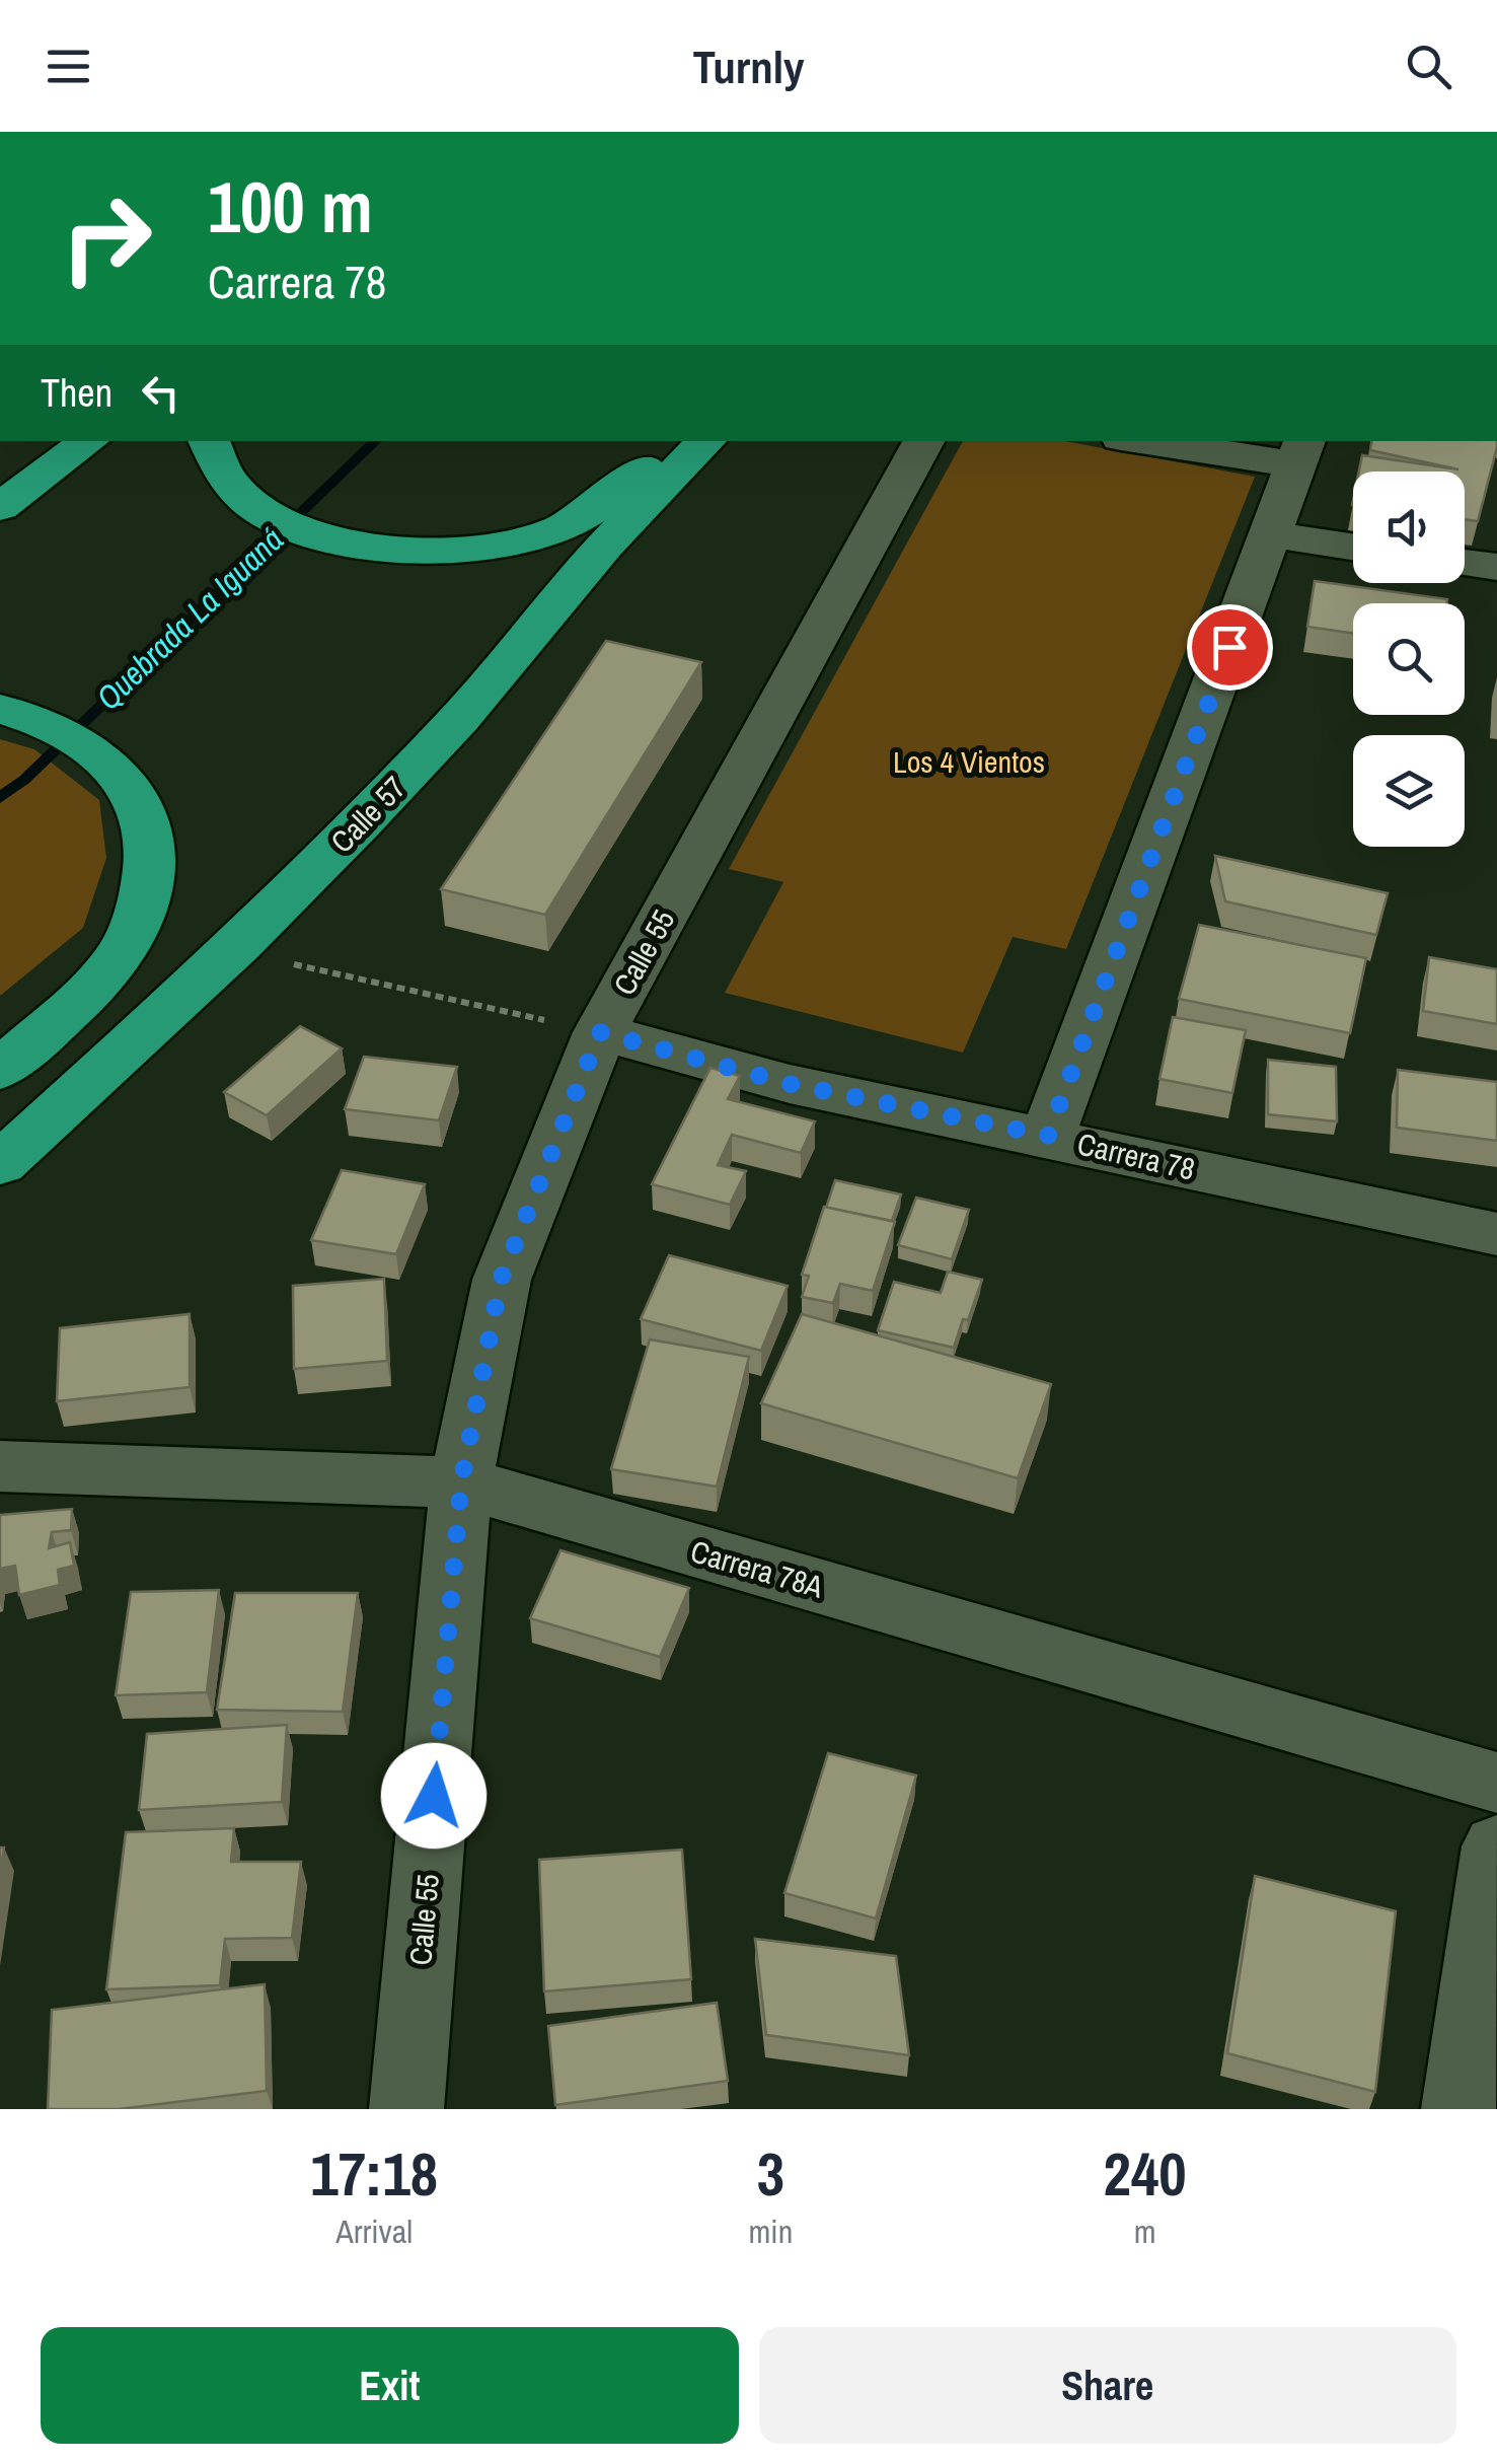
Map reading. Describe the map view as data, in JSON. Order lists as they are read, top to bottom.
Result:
{
  "streets": {
    "highway": ["Calle 57"],
    "street": ["Calle 55", "Carrera 78", "Carrera 78A"]
  },
  "crossings": [
    ["Calle 55", "Carrera 78"],
    ["Calle 55", "Carrera 78A"]
  ],
  "water": ["Quebrada La Iguaná"],
  "parks": ["Los 4 Vientos"],
  "page": {
    "header": "Turnly",
    "turn": ["100 m", "Carrera 78"],
    "then": "Then",
    "eta": [
      "17:18",
      "Arrival",
      "3",
      "min",
      "240",
      "m"
    ],
    "buttons": ["Exit", "Share"]
  }
}
